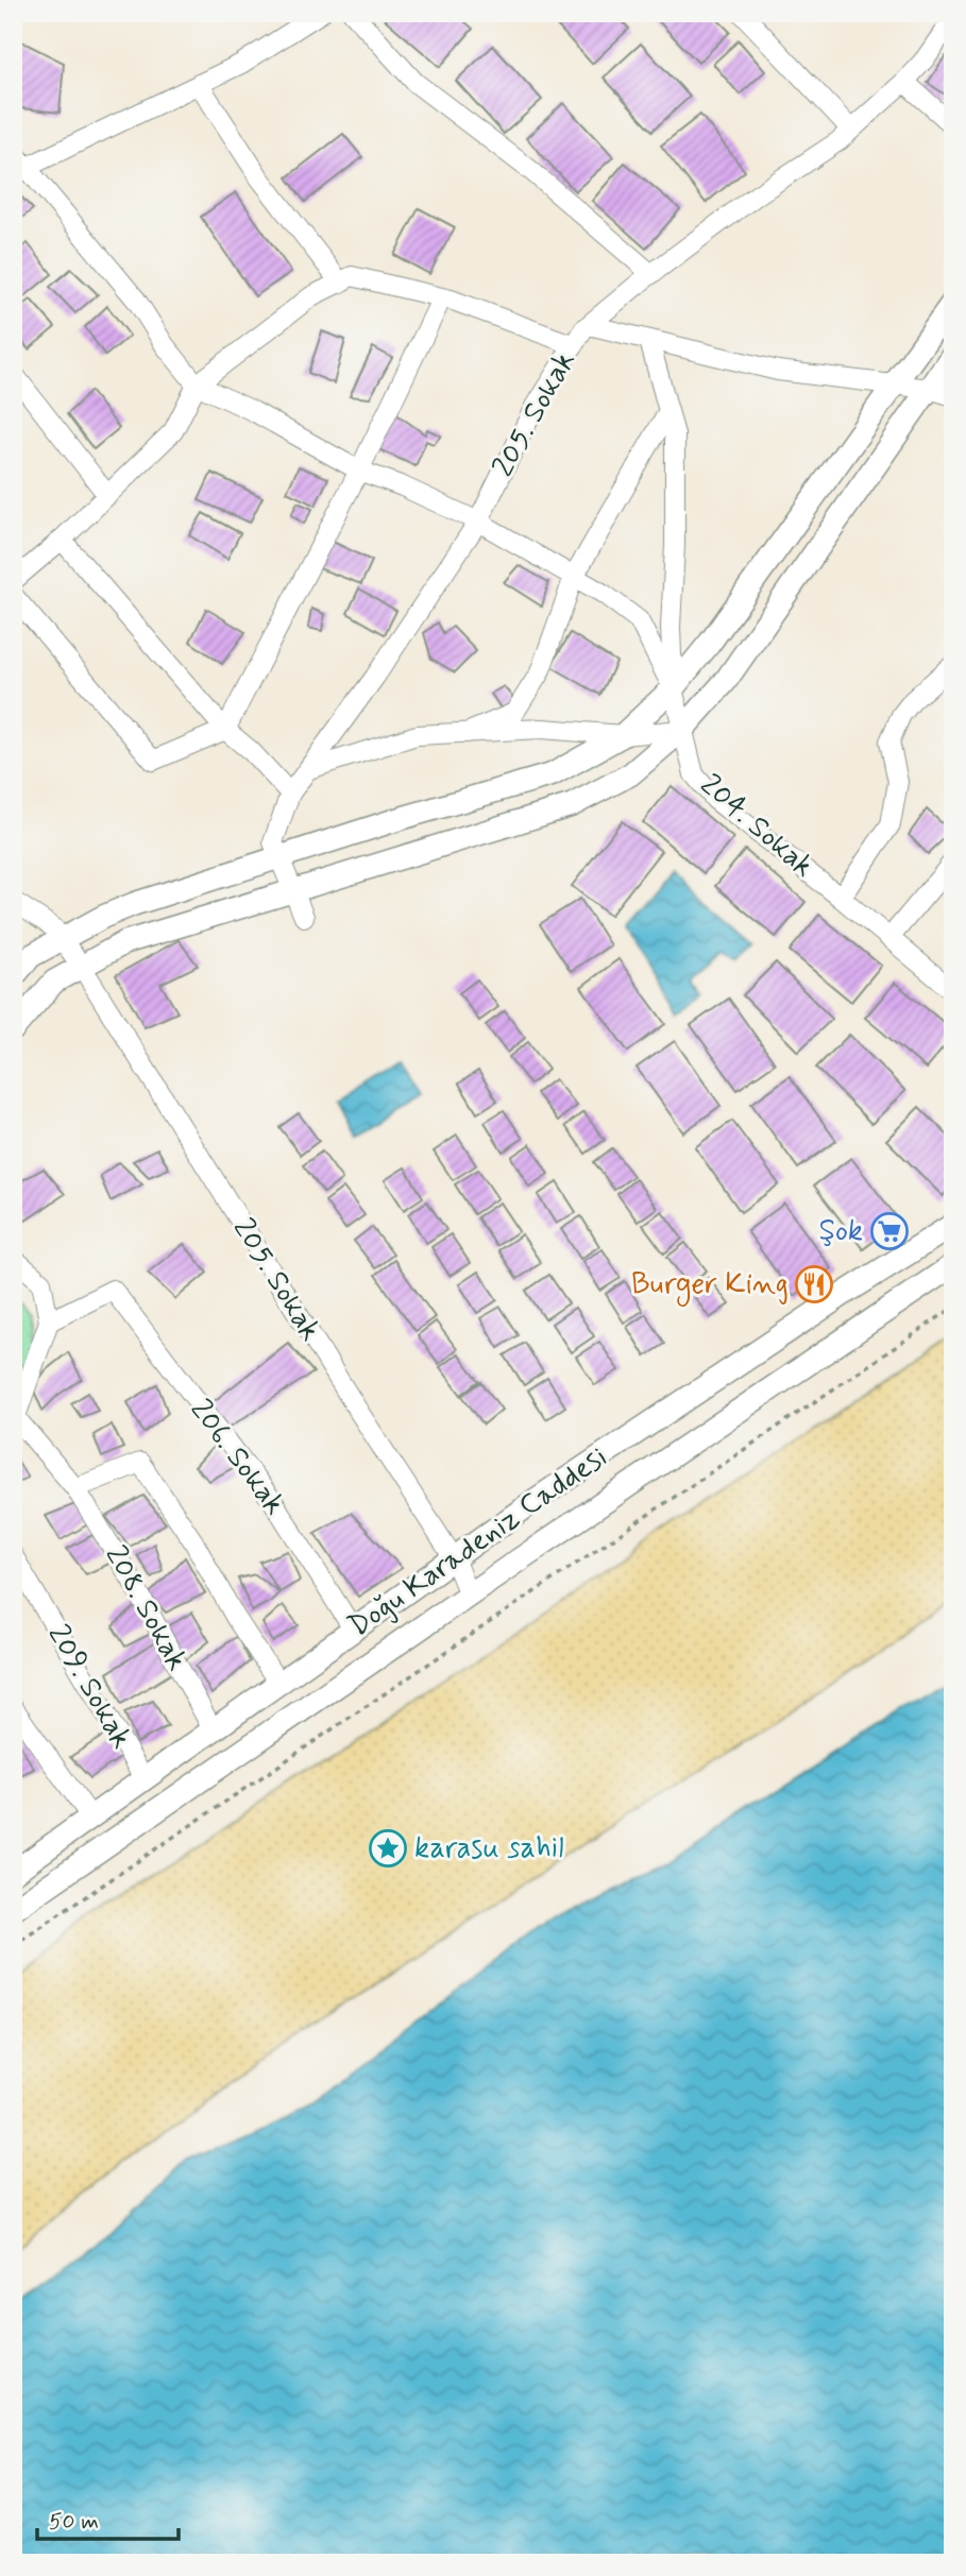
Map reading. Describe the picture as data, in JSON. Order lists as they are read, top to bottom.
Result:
{
  "streets": {
    "main road": ["Doğu Karadeniz Caddesi"],
    "street": [
      "205. Sokak",
      "204. Sokak",
      "206. Sokak",
      "208. Sokak",
      "209. Sokak"
    ]
  },
  "crossings": [
    ["205. Sokak", "204. Sokak"],
    ["205. Sokak", "Doğu Karadeniz Caddesi"],
    ["206. Sokak", "Doğu Karadeniz Caddesi"],
    ["Doğu Karadeniz Caddesi", "208. Sokak"],
    ["Doğu Karadeniz Caddesi", "209. Sokak"]
  ],
  "places": {
    "supermarket": ["Şok"],
    "restaurant": ["Burger King"],
    "place": ["karasu sahil"]
  },
  "scale_bar": "50 m"
}
